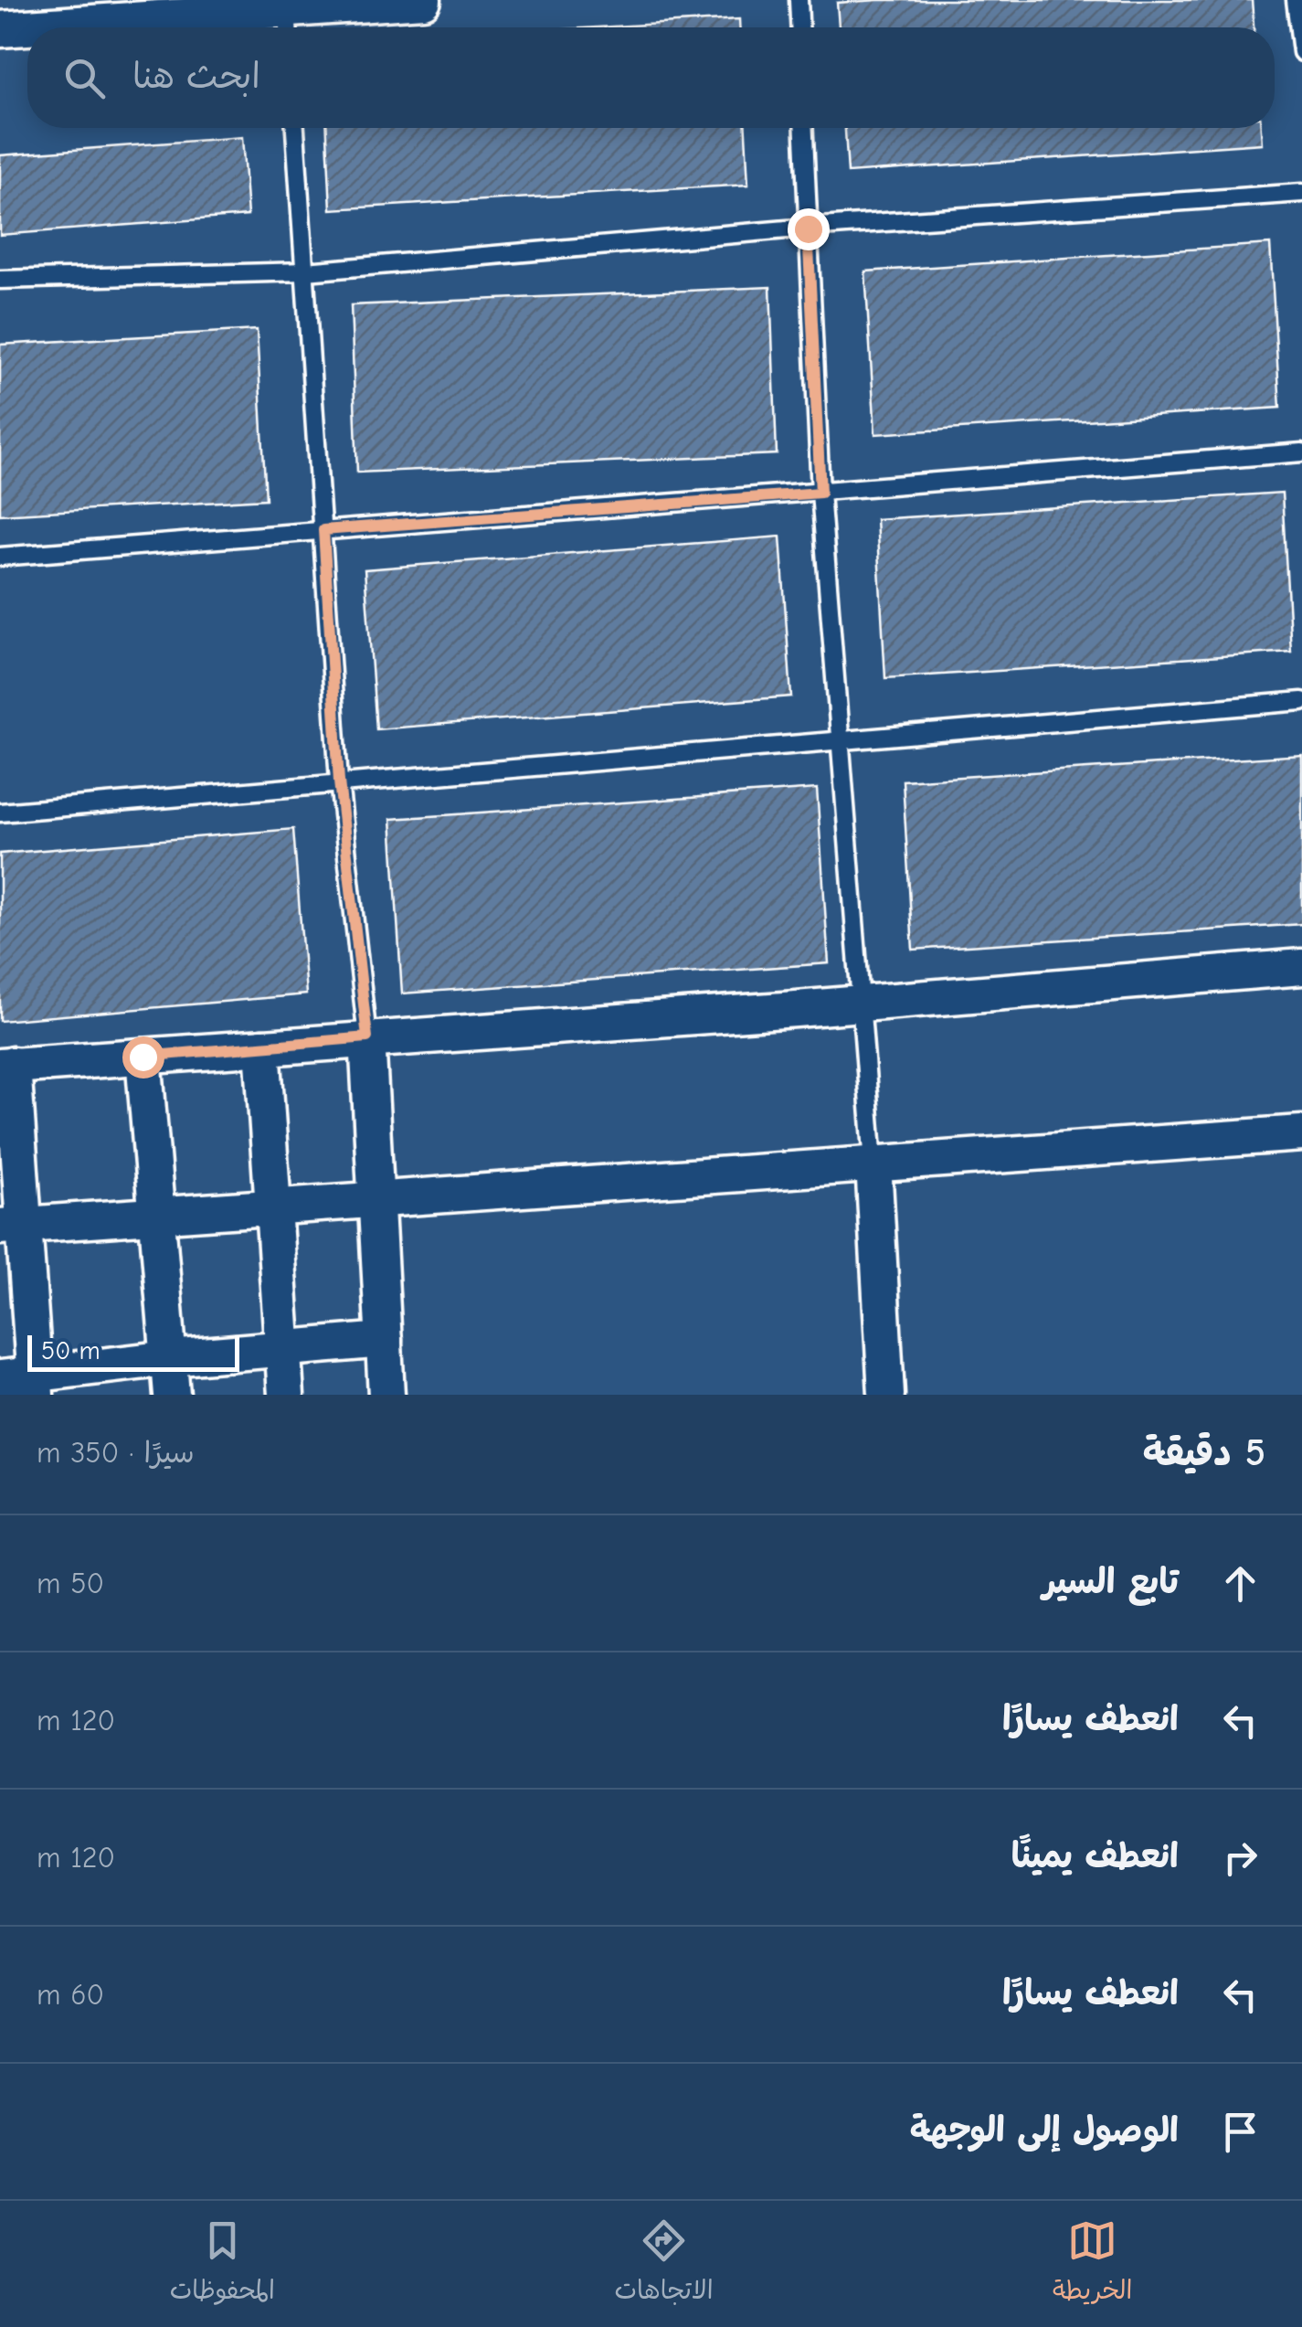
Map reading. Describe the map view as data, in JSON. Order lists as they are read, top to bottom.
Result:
{
  "scale_bar": "50 m",
  "page": {
    "search": "ابحث هنا",
    "scale": "50 m",
    "heading": ["5 دقيقة", "سيرًا · 350 m"],
    "list": [
      ["تابع السير", "50 m"],
      ["انعطف يسارًا", "120 m"],
      ["انعطف يمينًا", "120 m"],
      ["انعطف يسارًا", "60 m"],
      "الوصول إلى الوجهة"
    ],
    "nav": ["الخريطة", "الاتجاهات", "المحفوظات"]
  }
}
